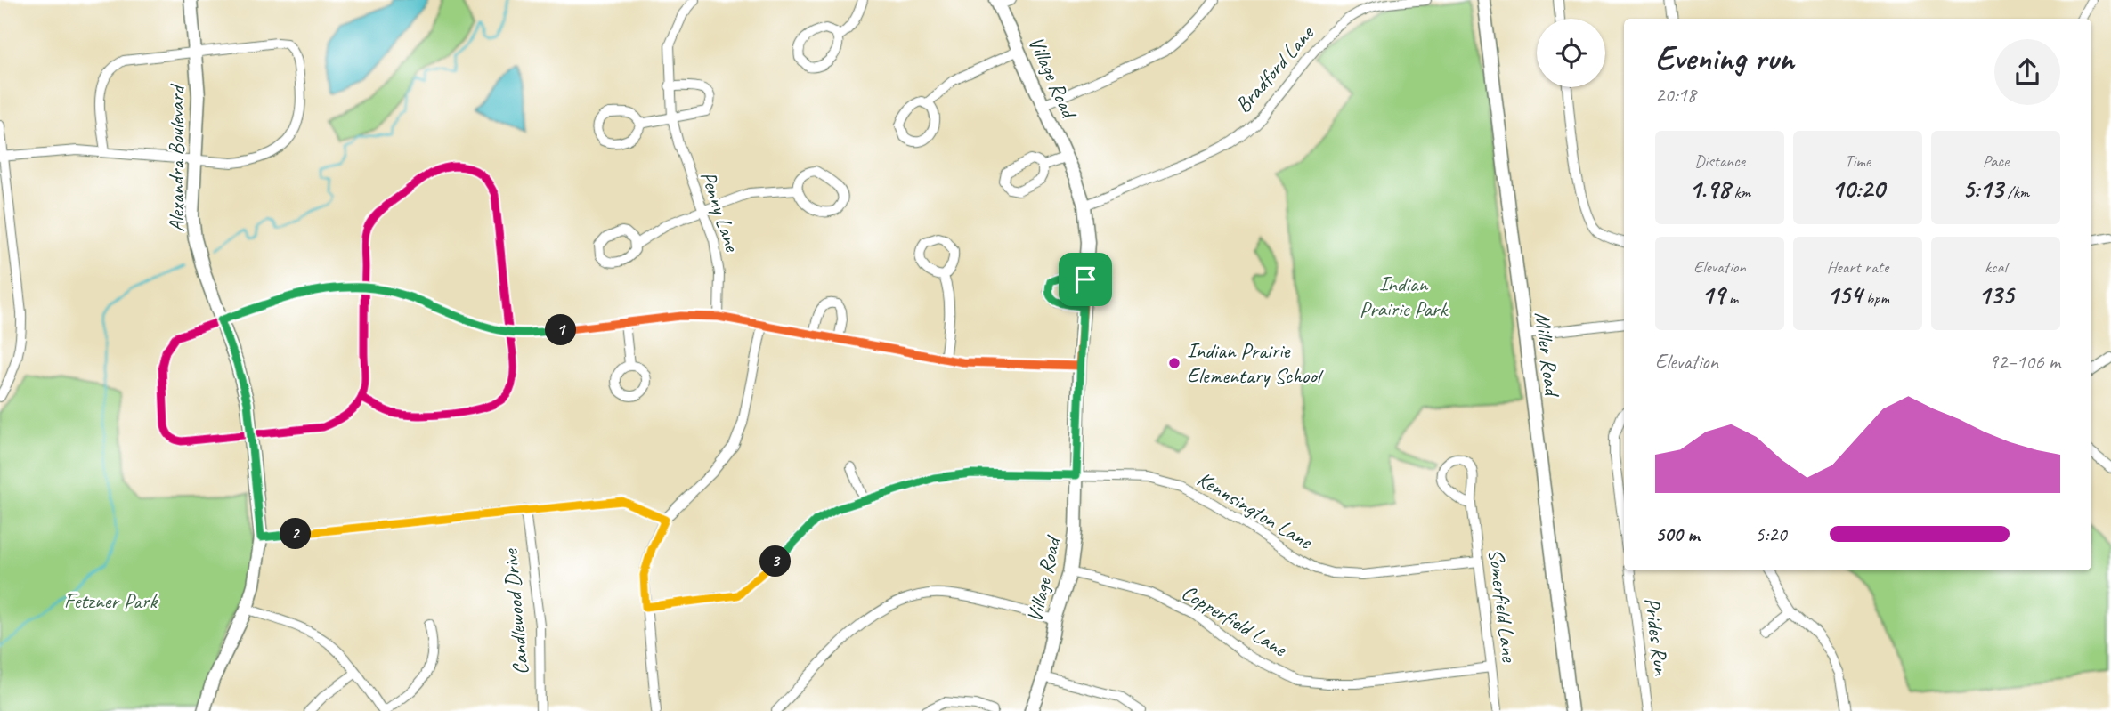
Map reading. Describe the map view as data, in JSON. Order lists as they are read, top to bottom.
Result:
{
  "streets": {
    "street": [
      "Bradford Lane",
      "Village Road",
      "Alexandra Boulevard",
      "Penny Lane",
      "Miller Road",
      "Kennsington Lane",
      "Somerfield Lane",
      "Candlewood Drive",
      "Copperfield Lane",
      "Prides Run"
    ]
  },
  "crossings": [
    ["Bradford Lane", "Village Road"],
    ["Village Road", "Kennsington Lane"],
    ["Village Road", "Copperfield Lane"],
    ["Kennsington Lane", "Somerfield Lane"],
    ["Somerfield Lane", "Copperfield Lane"]
  ],
  "parks": ["Indian Prairie Park", "Fetzner Park"],
  "places": ["Indian Prairie Elementary School"],
  "page": {
    "heading": ["Evening run", "20:18"],
    "stats": [
      ["Distance", "1.98 km"],
      ["Time", "10:20"],
      ["Pace", "5:13 /km"],
      ["Elevation", "19 m"],
      ["Heart rate", "154 bpm"],
      ["kcal", "135"]
    ],
    "pins": ["1", "2", "3"],
    "chart": ["Elevation", "92–106 m"],
    "list": [
      {
        "name": "500 m",
        "note": "5:20"
      }
    ]
  }
}
